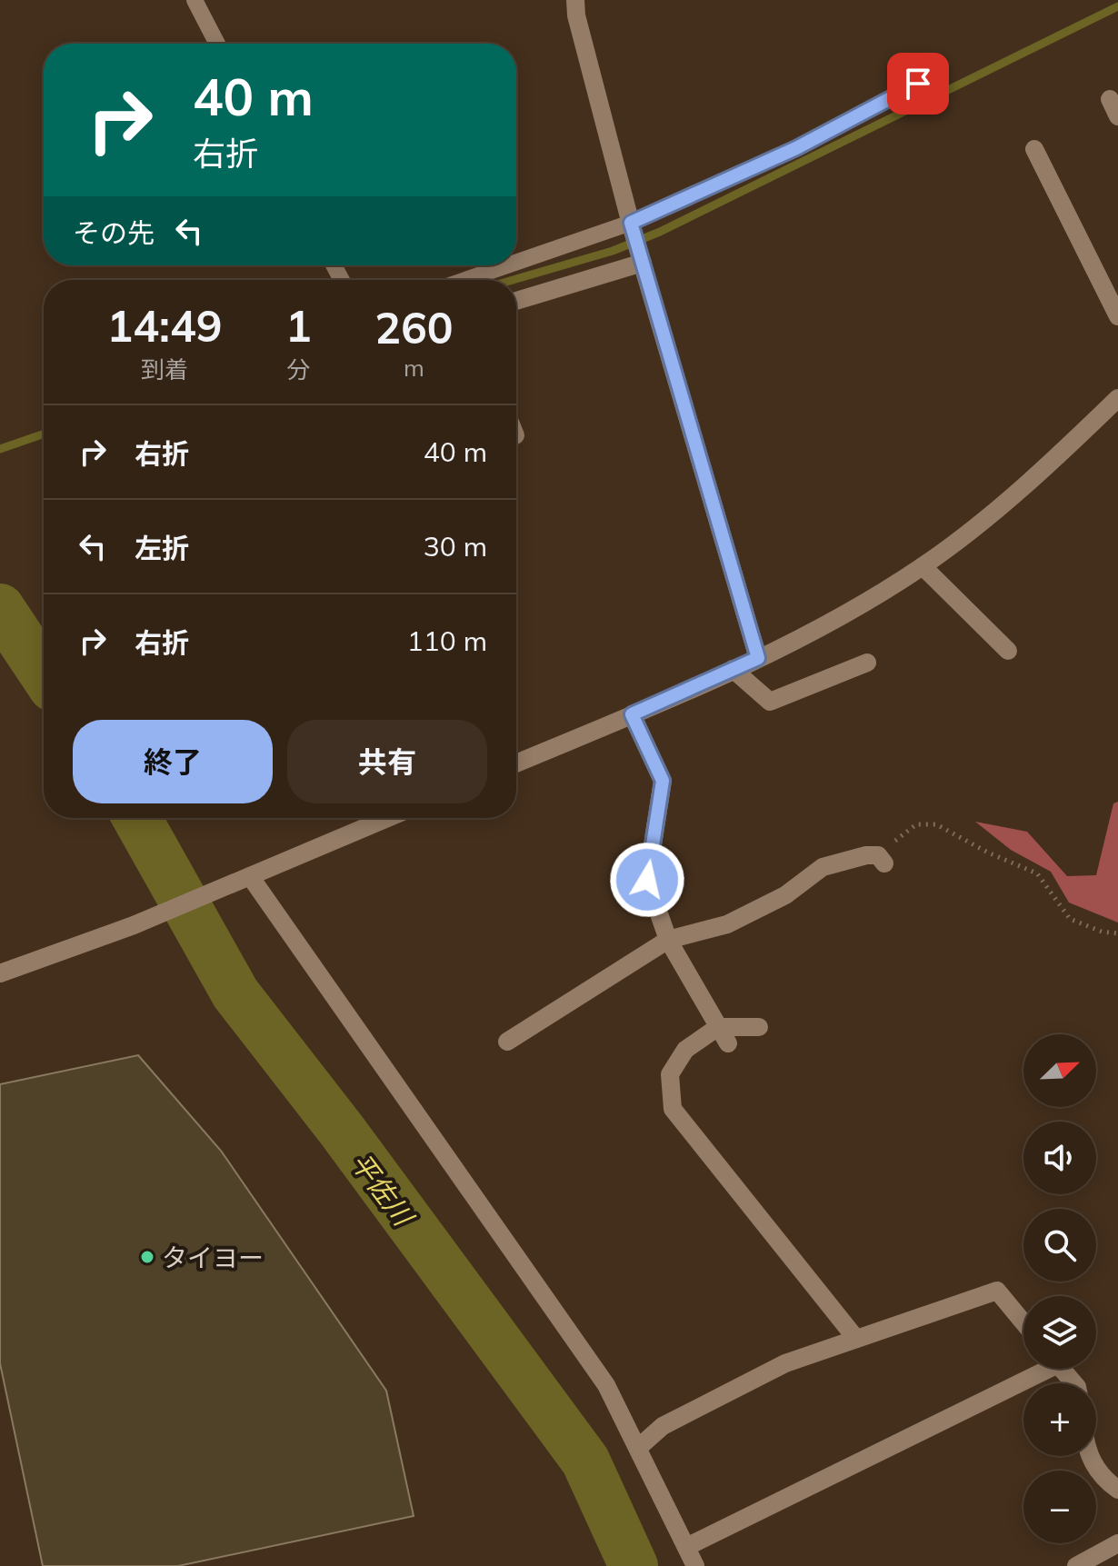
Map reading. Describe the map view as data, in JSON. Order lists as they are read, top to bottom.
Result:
{
  "water": ["平佐川"],
  "places": ["タイヨー"],
  "north": "top right",
  "page": {
    "turn": ["40 m", "右折"],
    "then": "その先",
    "eta": [
      "14:49",
      "到着",
      "1",
      "分",
      "260",
      "m"
    ],
    "list": [
      {
        "name": "右折",
        "value": "40 m"
      },
      {
        "name": "左折",
        "value": "30 m"
      },
      {
        "name": "右折",
        "value": "110 m"
      }
    ],
    "buttons": ["終了", "共有"],
    "map_buttons": ["+", "−"]
  }
}
